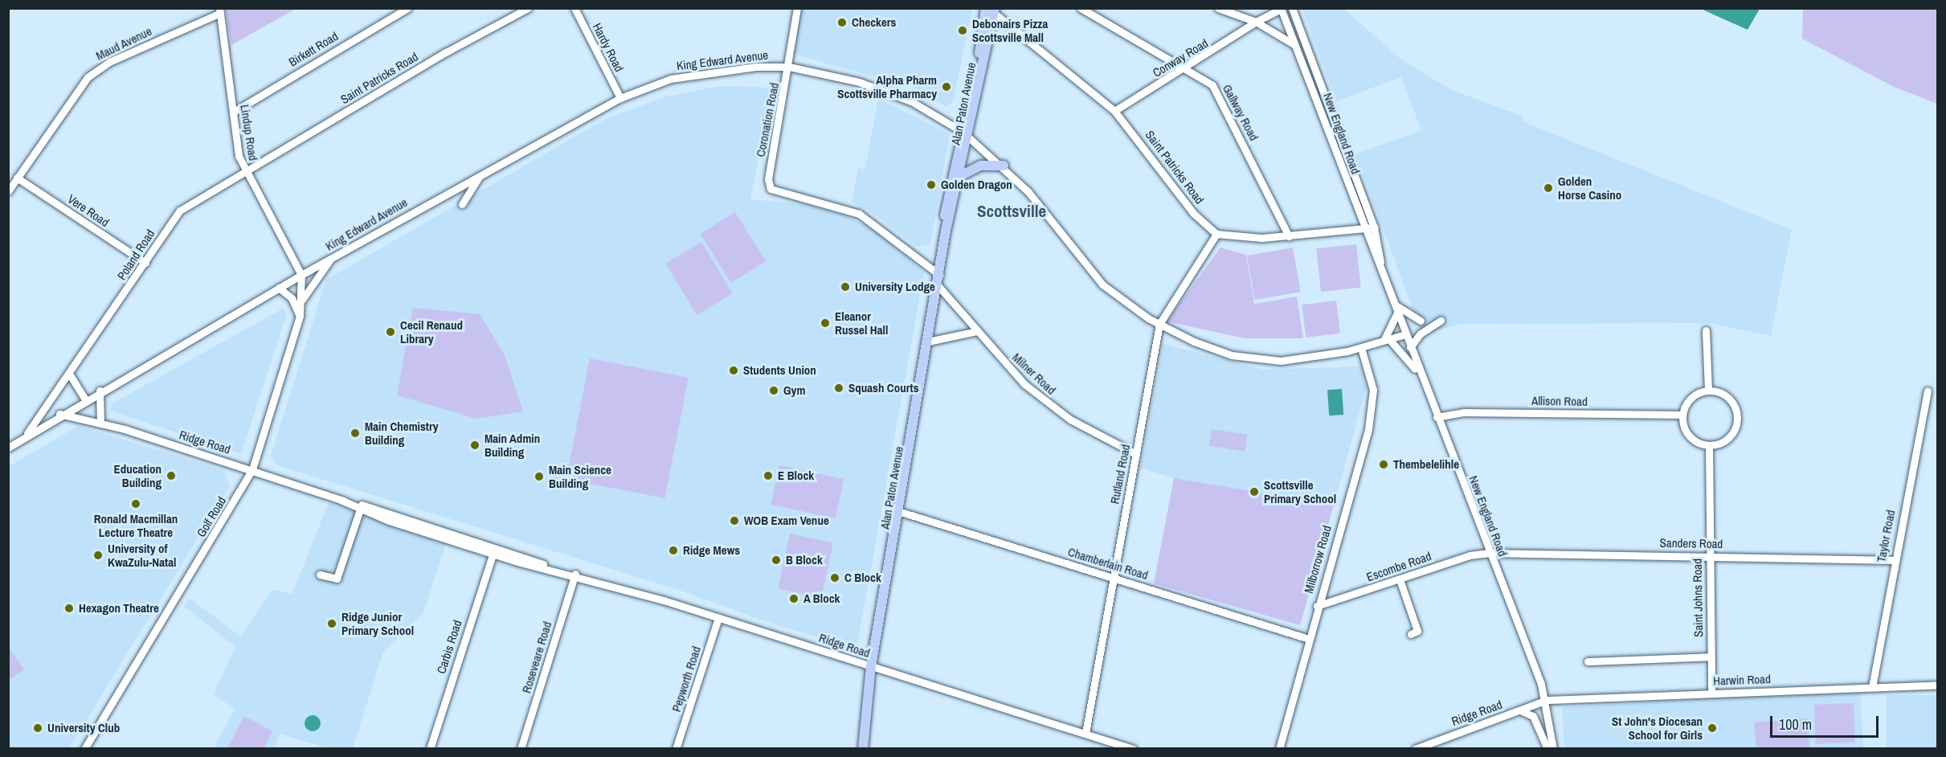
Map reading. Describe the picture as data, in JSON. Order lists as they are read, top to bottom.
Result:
{
  "streets": {
    "main road": ["Alan Paton Avenue"],
    "street": [
      "Maud Avenue",
      "Hardy Road",
      "Birkett Road",
      "Conway Road",
      "King Edward Avenue",
      "Saint Patricks Road",
      "Gallway Road",
      "Coronation Road",
      "Lindup Road",
      "New England Road",
      "Vere Road",
      "Poland Road",
      "Milner Road",
      "Allison Road",
      "Ridge Road",
      "Rutland Road",
      "Golf Road",
      "Taylor Road",
      "Sanders Road",
      "Milborrow Road",
      "Chamberlain Road",
      "Escombe Road",
      "Saint Johns Road",
      "Carbis Road",
      "Roseveare Road",
      "Pepworth Road",
      "Harwin Road"
    ]
  },
  "crossings": [
    ["Maud Avenue", "Lindup Road"],
    ["Maud Avenue", "Vere Road"],
    ["Hardy Road", "King Edward Avenue"],
    ["Birkett Road", "Lindup Road"],
    ["Conway Road", "Saint Patricks Road"],
    ["Conway Road", "Gallway Road"],
    ["Conway Road", "New England Road"],
    ["King Edward Avenue", "Alan Paton Avenue"],
    ["King Edward Avenue", "Coronation Road"],
    ["King Edward Avenue", "Lindup Road"],
    ["King Edward Avenue", "New England Road"],
    ["King Edward Avenue", "Poland Road"],
    ["King Edward Avenue", "Ridge Road"],
    ["King Edward Avenue", "Rutland Road"],
    ["King Edward Avenue", "Golf Road"],
    ["King Edward Avenue", "Milborrow Road"],
    ["Saint Patricks Road", "Alan Paton Avenue"],
    ["Saint Patricks Road", "Lindup Road"],
    ["Saint Patricks Road", "Poland Road"],
    ["Saint Patricks Road", "Rutland Road"],
    ["Alan Paton Avenue", "Milner Road"],
    ["Alan Paton Avenue", "Ridge Road"],
    ["Alan Paton Avenue", "Chamberlain Road"],
    ["Coronation Road", "Milner Road"],
    ["Lindup Road", "Poland Road"],
    ["Lindup Road", "Golf Road"],
    ["New England Road", "Allison Road"],
    ["New England Road", "Ridge Road"],
    ["New England Road", "Sanders Road"],
    ["New England Road", "Escombe Road"],
    ["New England Road", "Harwin Road"],
    ["Vere Road", "Poland Road"],
    ["Milner Road", "Rutland Road"],
    ["Allison Road", "Saint Johns Road"],
    ["Ridge Road", "Rutland Road"],
    ["Ridge Road", "Golf Road"],
    ["Ridge Road", "Carbis Road"],
    ["Ridge Road", "Roseveare Road"],
    ["Ridge Road", "Pepworth Road"],
    ["Ridge Road", "Harwin Road"],
    ["Rutland Road", "Chamberlain Road"],
    ["Taylor Road", "Sanders Road"],
    ["Taylor Road", "Harwin Road"],
    ["Sanders Road", "Escombe Road"],
    ["Sanders Road", "Saint Johns Road"],
    ["Milborrow Road", "Chamberlain Road"],
    ["Milborrow Road", "Escombe Road"],
    ["Saint Johns Road", "Harwin Road"]
  ],
  "districts": ["Scottsville"],
  "places": [
    "Checkers",
    "Debonairs Pizza Scottsville Mall",
    "Alpha Pharm Scottsville Pharmacy",
    "Golden Dragon",
    "Golden Horse Casino",
    "University Lodge",
    "Eleanor Russel Hall",
    "Cecil Renaud Library",
    "Students Union",
    "Squash Courts",
    "Gym",
    "Main Chemistry Building",
    "Main Admin Building",
    "Thembelelihle",
    "Education Building",
    "E Block",
    "Main Science Building",
    "Scottsville Primary School",
    "Ronald Macmillan Lecture Theatre",
    "WOB Exam Venue",
    "Ridge Mews",
    "University of KwaZulu-Natal",
    "B Block",
    "C Block",
    "A Block",
    "Hexagon Theatre",
    "Ridge Junior Primary School",
    "University Club",
    "St John's Diocesan School for Girls"
  ],
  "scale_bar": "100 m"
}
